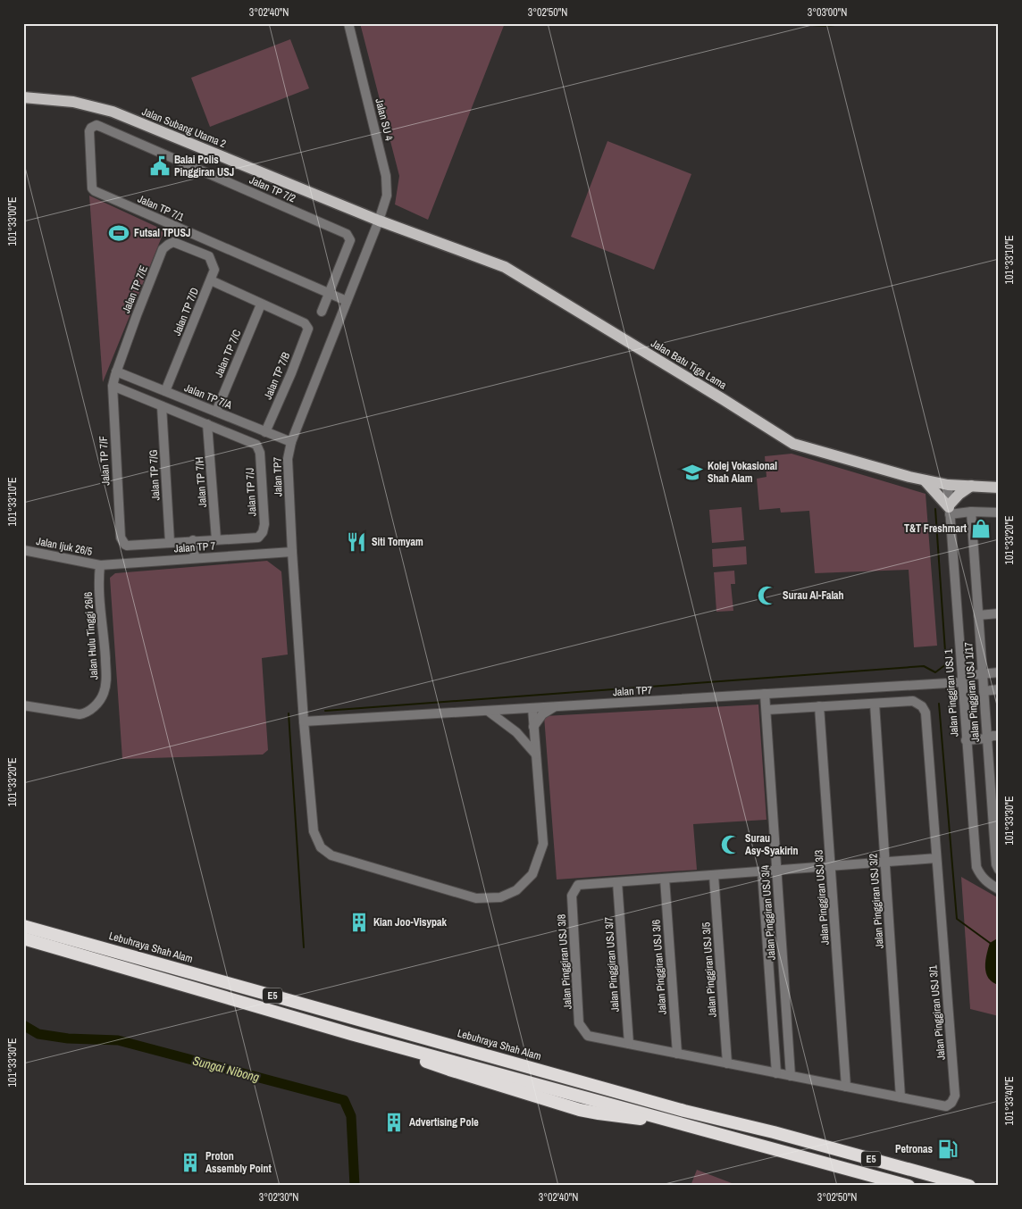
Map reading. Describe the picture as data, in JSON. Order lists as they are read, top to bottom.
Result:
{
  "streets": {
    "highway": ["Lebuhraya Shah Alam", "E5"],
    "main road": ["Jalan Subang Utama 2", "Jalan Batu Tiga Lama"],
    "street": [
      "Jalan SU 4",
      "Jalan TP 7/2",
      "Jalan TP 7/1",
      "Jalan TP 7/E",
      "Jalan TP 7/D",
      "Jalan TP 7/C",
      "Jalan TP 7/B",
      "Jalan TP 7/A",
      "Jalan TP 7/F",
      "Jalan TP 7/G",
      "Jalan TP7",
      "Jalan TP 7/H",
      "Jalan TP 7/J",
      "Jalan Ijuk 26/5",
      "Jalan TP 7",
      "Jalan Hulu Tinggi 26/6",
      "Jalan Pinggiran USJ 1/17",
      "Jalan Pinggiran USJ 1",
      "Jalan Pinggiran USJ 3/3",
      "Jalan Pinggiran USJ 3/2",
      "Jalan Pinggiran USJ 3/4",
      "Jalan Pinggiran USJ 3/8",
      "Jalan Pinggiran USJ 3/7",
      "Jalan Pinggiran USJ 3/6",
      "Jalan Pinggiran USJ 3/5",
      "Jalan Pinggiran USJ 3/1"
    ]
  },
  "crossings": [
    ["Jalan SU 4", "Jalan Subang Utama 2"],
    ["Jalan SU 4", "Jalan Batu Tiga Lama"],
    ["Jalan SU 4", "Jalan TP7"],
    ["Jalan Subang Utama 2", "Jalan Batu Tiga Lama"],
    ["Jalan Subang Utama 2", "Jalan TP7"],
    ["Jalan TP 7/2", "Jalan TP 7/1"],
    ["Jalan TP 7/1", "Jalan TP7"],
    ["Jalan TP 7/E", "Jalan TP 7/D"],
    ["Jalan TP 7/E", "Jalan TP 7/A"],
    ["Jalan TP 7/E", "Jalan TP 7/F"],
    ["Jalan TP 7/D", "Jalan TP 7/A"],
    ["Jalan TP 7/C", "Jalan TP 7/B"],
    ["Jalan TP 7/C", "Jalan TP 7/A"],
    ["Jalan Batu Tiga Lama", "Jalan TP7"],
    ["Jalan Batu Tiga Lama", "Jalan Pinggiran USJ 1"],
    ["Jalan TP 7/B", "Jalan TP 7/A"],
    ["Jalan TP 7/A", "Jalan TP 7/F"],
    ["Jalan TP 7/A", "Jalan TP7"],
    ["Jalan TP 7/F", "Jalan TP 7/G"],
    ["Jalan TP7", "Jalan TP 7"],
    ["Jalan TP7", "Jalan Pinggiran USJ 1/17"],
    ["Jalan TP7", "Jalan Pinggiran USJ 1"],
    ["Jalan TP7", "Jalan Pinggiran USJ 3/4"],
    ["Jalan TP 7/H", "Jalan TP 7/J"],
    ["Jalan Ijuk 26/5", "Jalan TP 7"],
    ["Jalan Ijuk 26/5", "Jalan Hulu Tinggi 26/6"],
    ["Jalan TP 7", "Jalan Hulu Tinggi 26/6"],
    ["Jalan Pinggiran USJ 3/3", "Jalan Pinggiran USJ 3/1"],
    ["Jalan Pinggiran USJ 3/2", "Jalan Pinggiran USJ 3/1"],
    ["Jalan Pinggiran USJ 3/4", "Jalan Pinggiran USJ 3/1"],
    ["Jalan Pinggiran USJ 3/8", "Jalan Pinggiran USJ 3/7"],
    ["Jalan Pinggiran USJ 3/8", "Jalan Pinggiran USJ 3/1"],
    ["Jalan Pinggiran USJ 3/7", "Jalan Pinggiran USJ 3/1"],
    ["Jalan Pinggiran USJ 3/6", "Jalan Pinggiran USJ 3/1"],
    ["Jalan Pinggiran USJ 3/5", "Jalan Pinggiran USJ 3/1"]
  ],
  "water": ["Sungai Nibong"],
  "places": {
    "public building": ["Balai Polis Pinggiran USJ"],
    "sports": ["Futsal TPUSJ"],
    "school or university": ["Kolej Vokasional Shah Alam"],
    "shop": ["T&T Freshmart"],
    "restaurant": ["Siti Tomyam"],
    "mosque": ["Surau Al-Falah", "Surau Asy-Syakirin"],
    "building": ["Kian Joo-Visypak", "Advertising Pole", "Proton Assembly Point"],
    "fuel station": ["Petronas"]
  },
  "coordinates": [
    "3°02'40\"N",
    "3°02'50\"N",
    "3°03'00\"N",
    "101°33'00\"E",
    "101°33'10\"E",
    "101°33'20\"E",
    "101°33'30\"E",
    "101°33'40\"E",
    "3°02'30\"N"
  ]
}
